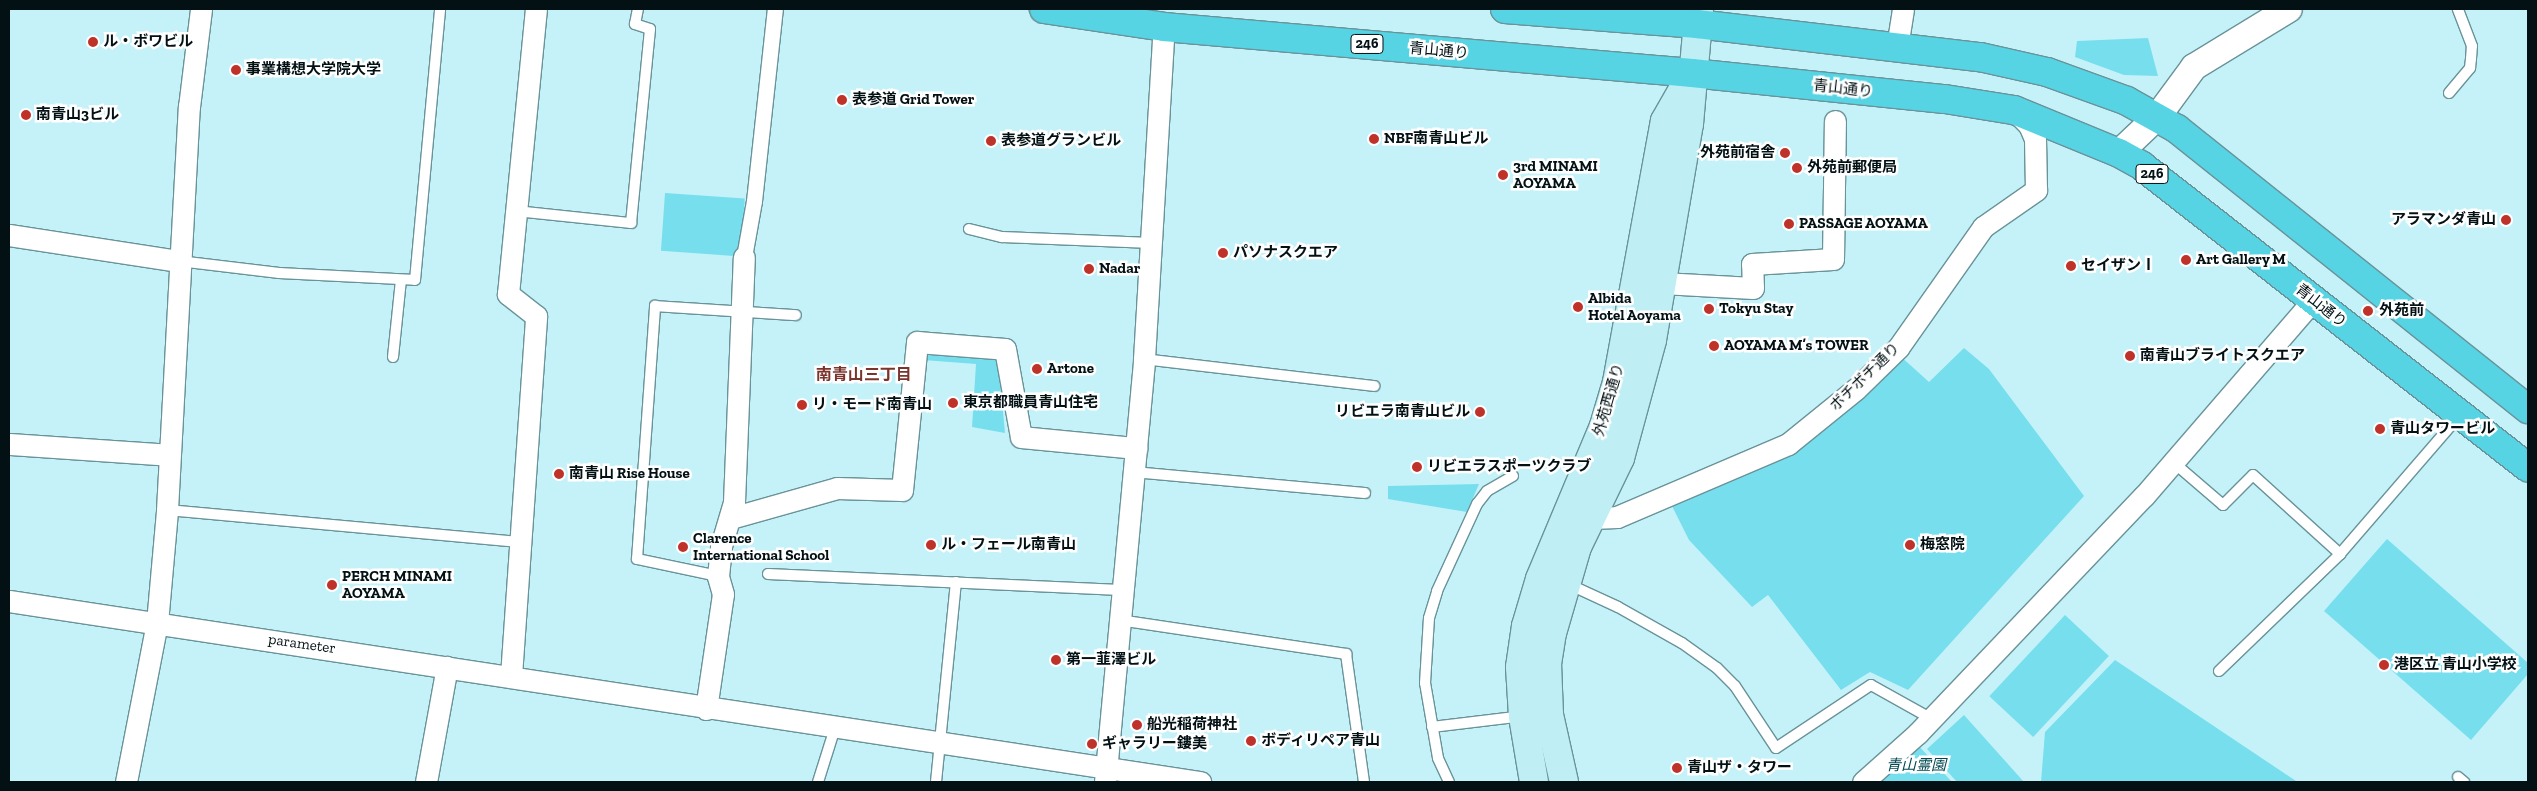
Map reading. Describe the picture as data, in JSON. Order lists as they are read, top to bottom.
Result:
{
  "streets": {
    "highway": ["246", "青山通り"],
    "main road": ["外苑西通り"],
    "street": ["ボチボチ通り", "parameter"]
  },
  "crossings": [
    ["青山通り", "ボチボチ通り"],
    ["青山通り", "外苑西通り"],
    ["ボチボチ通り", "外苑西通り"]
  ],
  "districts": ["南青山三丁目"],
  "parks": ["青山霊園"],
  "places": [
    "ル・ボワビル",
    "事業構想大学院大学",
    "表参道 Grid Tower",
    "南青山3ビル",
    "NBF南青山ビル",
    "表参道グランビル",
    "外苑前宿舎",
    "外苑前郵便局",
    "3rd MINAMI AOYAMA",
    "アラマンダ青山",
    "PASSAGE AOYAMA",
    "パソナスクエア",
    "Art Gallery M",
    "セイザンⅠ",
    "Nadar",
    "Albida Hotel Aoyama",
    "Tokyu Stay",
    "外苑前",
    "AOYAMA M’s TOWER",
    "南青山ブライトスクエア",
    "Artone",
    "東京都職員青山住宅",
    "リ・モード南青山",
    "リビエラ南青山ビル",
    "青山タワービル",
    "リビエラスポーツクラブ",
    "南青山 Rise House",
    "ル・フェール南青山",
    "梅窓院",
    "Clarence International School",
    "PERCH MINAMI AOYAMA",
    "第一韮澤ビル",
    "港区立 青山小学校",
    "船光稲荷神社",
    "ボディリペア青山",
    "ギャラリー鏤美",
    "青山ザ・タワー"
  ]
}
